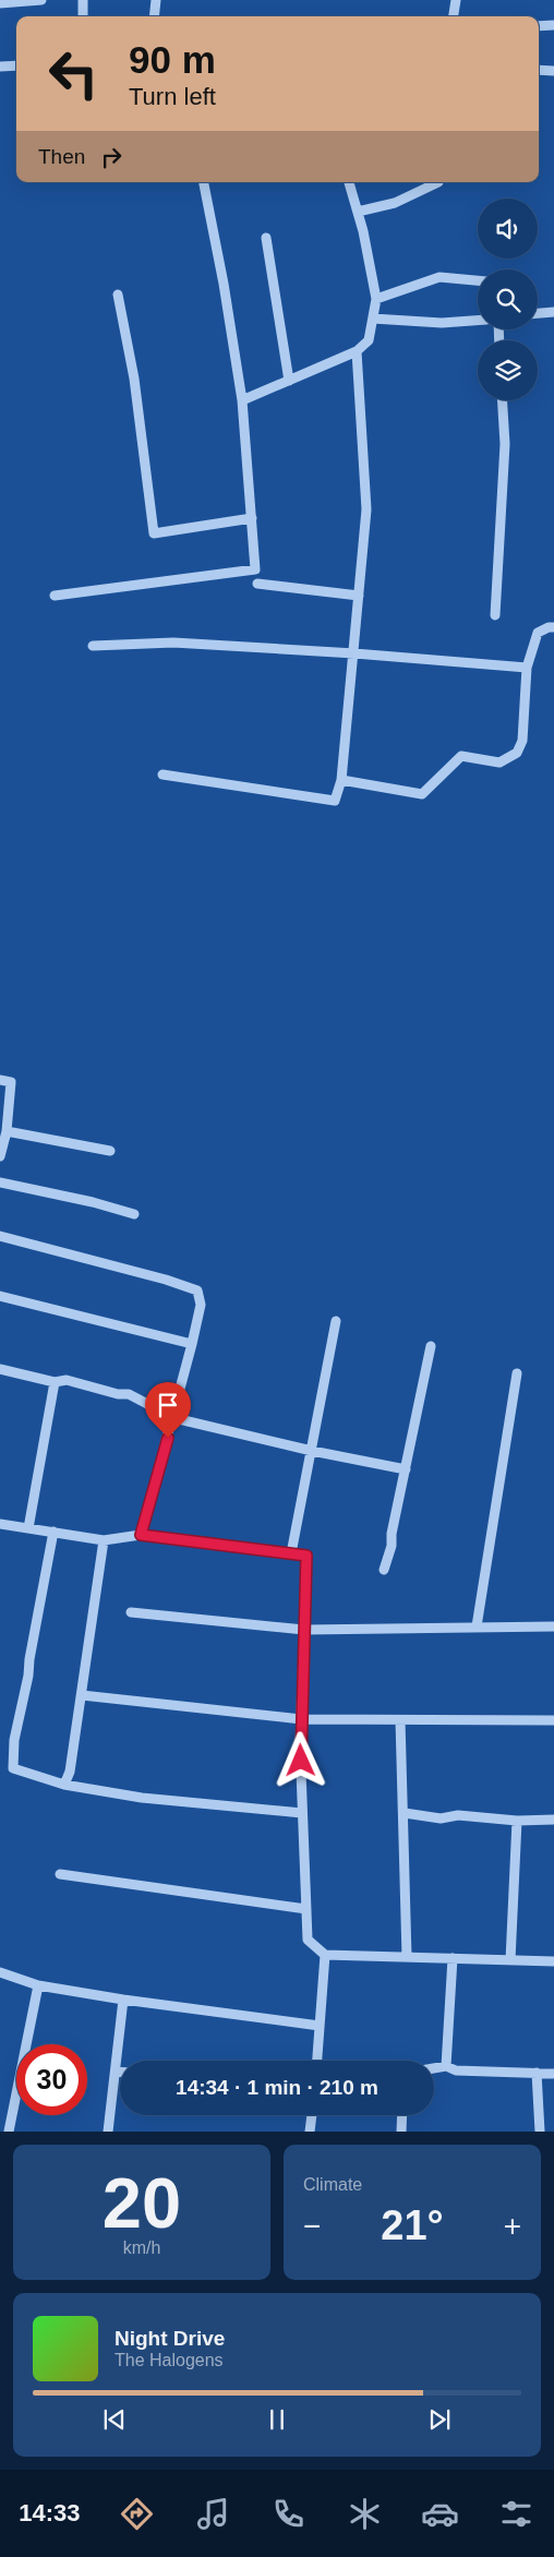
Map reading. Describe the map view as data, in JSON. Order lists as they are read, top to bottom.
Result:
{
  "page": {
    "turn": ["90 m", "Turn left"],
    "then": "Then",
    "limit": "30",
    "trip": "14:34 · 1 min · 210 m",
    "tile": [
      ["20", "km/h"],
      "Climate"
    ],
    "heat": ["−", "21°", "+"],
    "song": ["Night Drive", "The Halogens"],
    "tabs": "14:33"
  }
}
